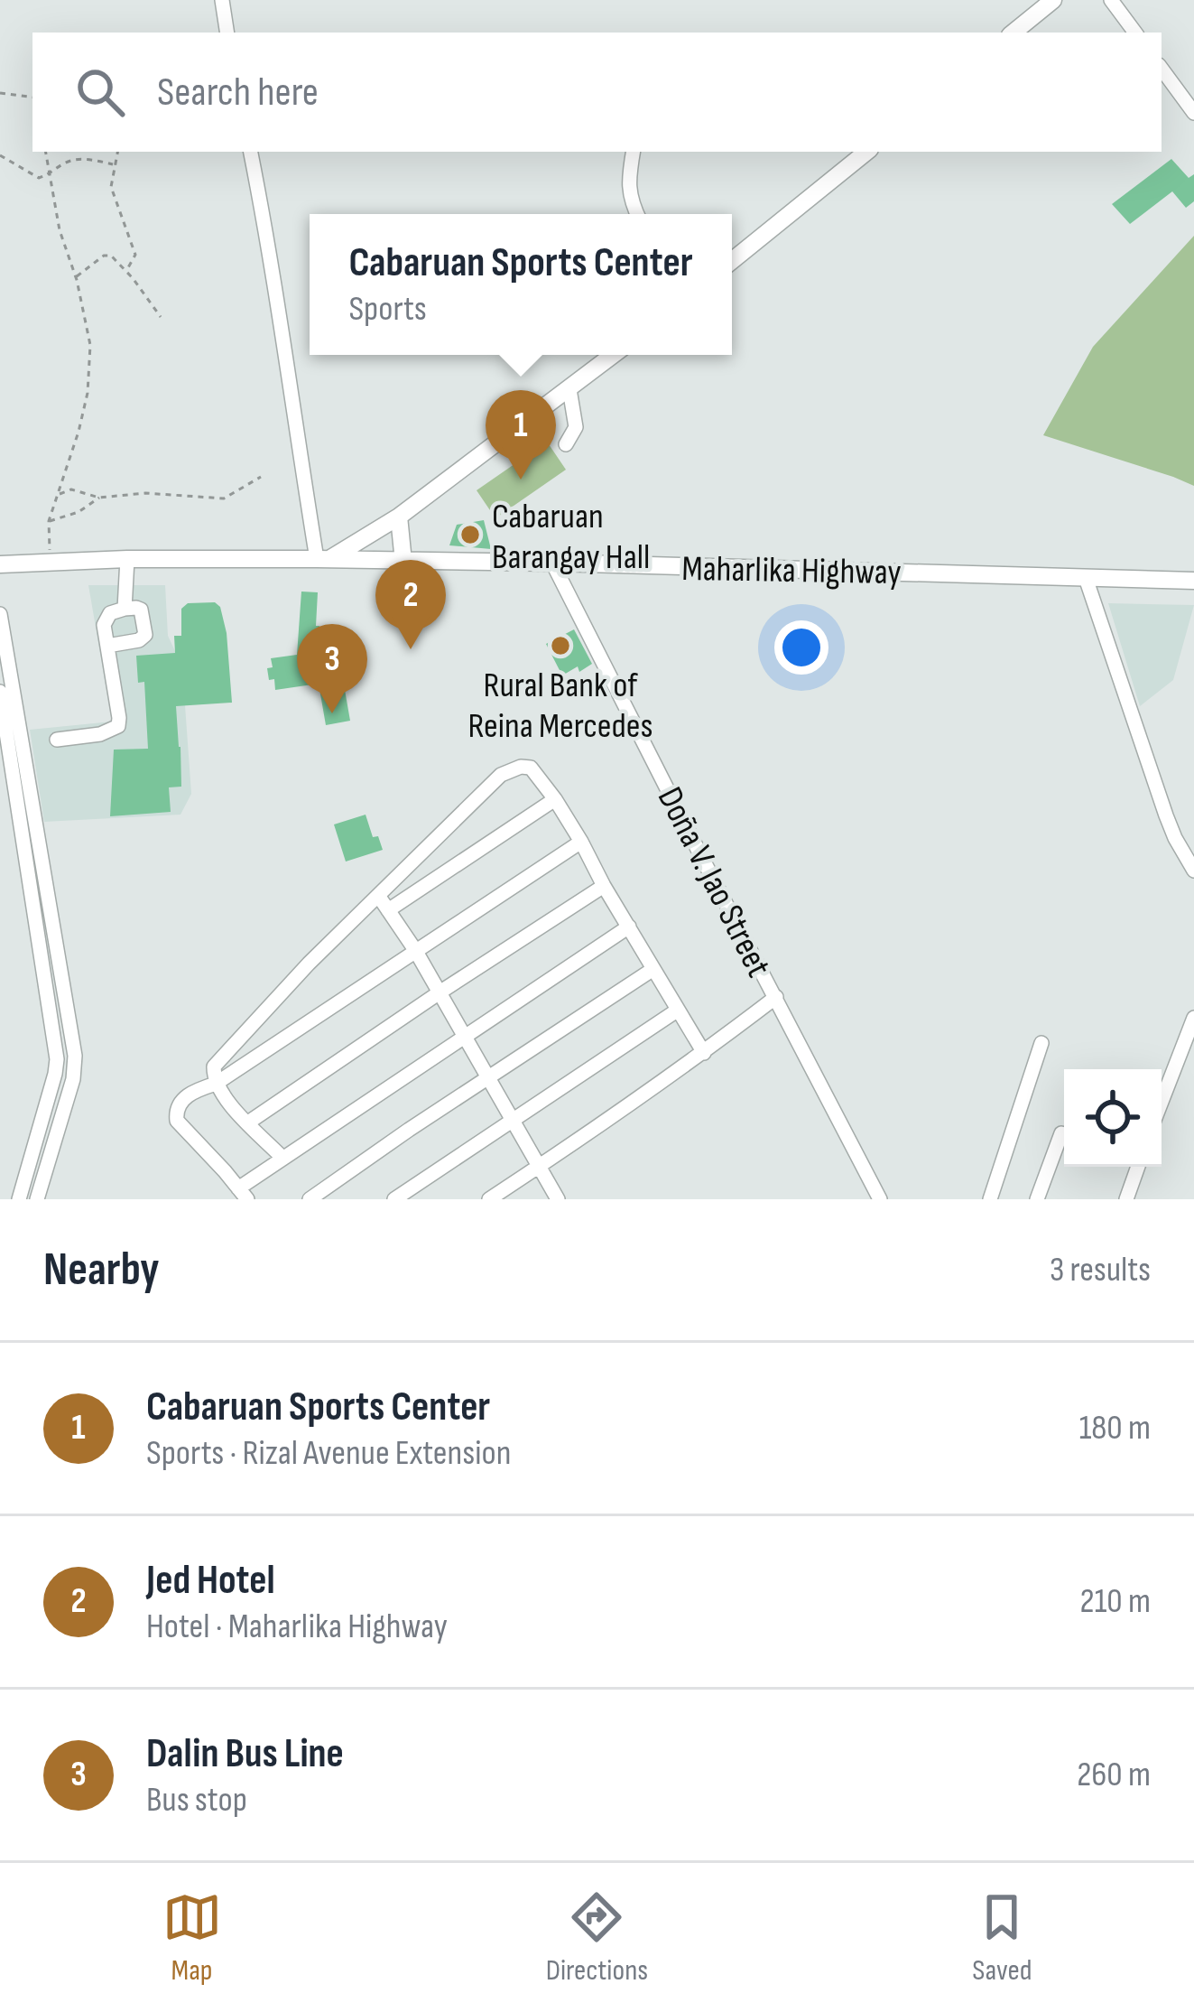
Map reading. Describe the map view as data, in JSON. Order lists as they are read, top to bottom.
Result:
{
  "streets": {
    "main road": ["Maharlika Highway"],
    "street": ["Doña V. Jao Street"]
  },
  "crossings": [
    ["Maharlika Highway", "Doña V. Jao Street"]
  ],
  "places": ["Cabaruan Barangay Hall", "Rural Bank of Reina Mercedes"],
  "page": {
    "search": "Search here",
    "popup": ["Cabaruan Sports Center", "Sports"],
    "pins": ["1", "2", "3"],
    "heading": ["Nearby", "3 results"],
    "list": [
      {
        "mark": "1",
        "name": "Cabaruan Sports Center",
        "note": "Sports · Rizal Avenue Extension",
        "value": "180 m"
      },
      {
        "mark": "2",
        "name": "Jed Hotel",
        "note": "Hotel · Maharlika Highway",
        "value": "210 m"
      },
      {
        "mark": "3",
        "name": "Dalin Bus Line",
        "note": "Bus stop",
        "value": "260 m"
      }
    ],
    "nav": ["Map", "Directions", "Saved"]
  }
}
